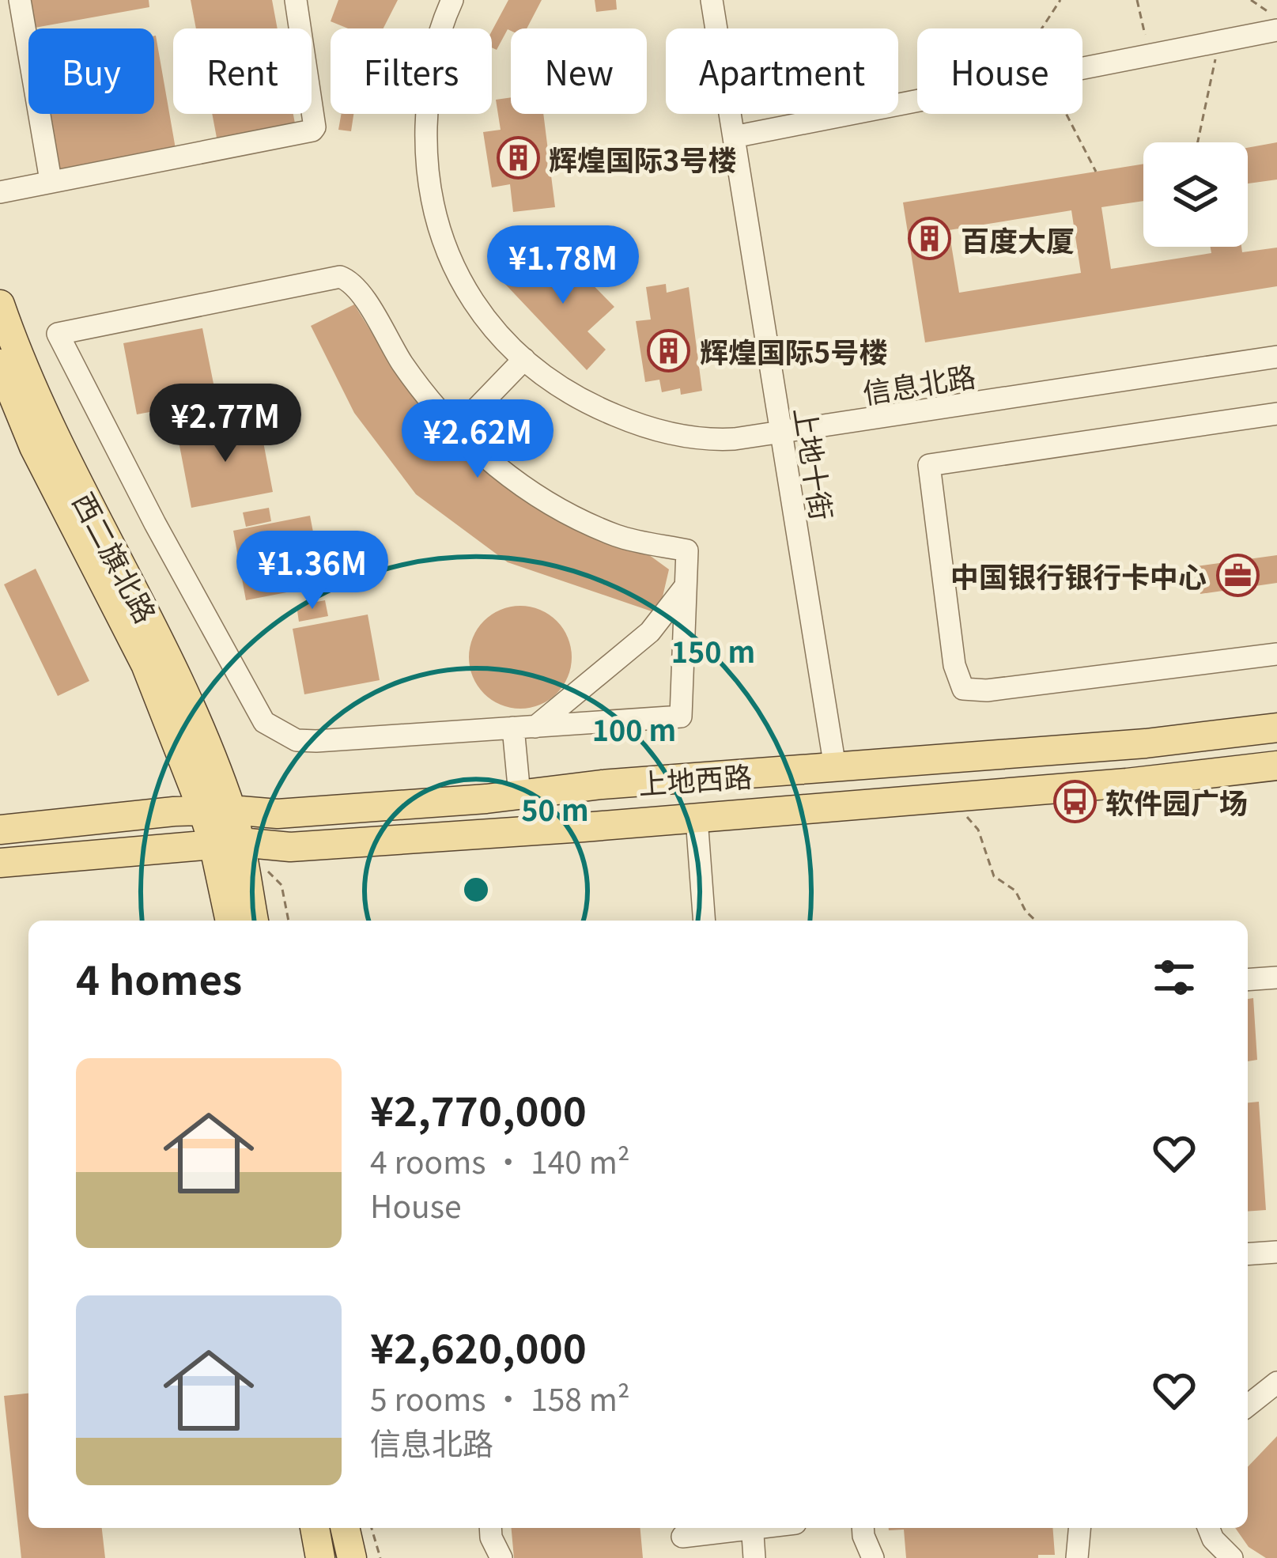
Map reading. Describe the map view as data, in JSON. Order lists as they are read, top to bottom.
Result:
{
  "streets": {
    "main road": ["西二旗北路", "上地西路"],
    "street": ["信息北路", "上地十街"]
  },
  "crossings": [
    ["信息北路", "上地十街"],
    ["上地十街", "上地西路"],
    ["西二旗北路", "上地西路"]
  ],
  "places": {
    "building": ["辉煌国际3号楼", "百度大厦", "辉煌国际5号楼"],
    "office": ["中国银行银行卡中心"],
    "bus stop": ["软件园广场"]
  },
  "page": {
    "chip": [
      "Buy",
      "Rent",
      "Filters",
      "New",
      "Apartment",
      "House"
    ],
    "price": [
      "¥1.78M",
      "¥2.77M",
      "¥2.62M",
      "¥1.36M"
    ],
    "heading": "4 homes",
    "list": [
      {
        "name": "¥2,770,000",
        "note": "4 rooms · 140 m² · House"
      },
      {
        "name": "¥2,620,000",
        "note": "5 rooms · 158 m² · 信息北路"
      }
    ]
  },
  "rings": ["150 m", "100 m", "50 m"]
}
